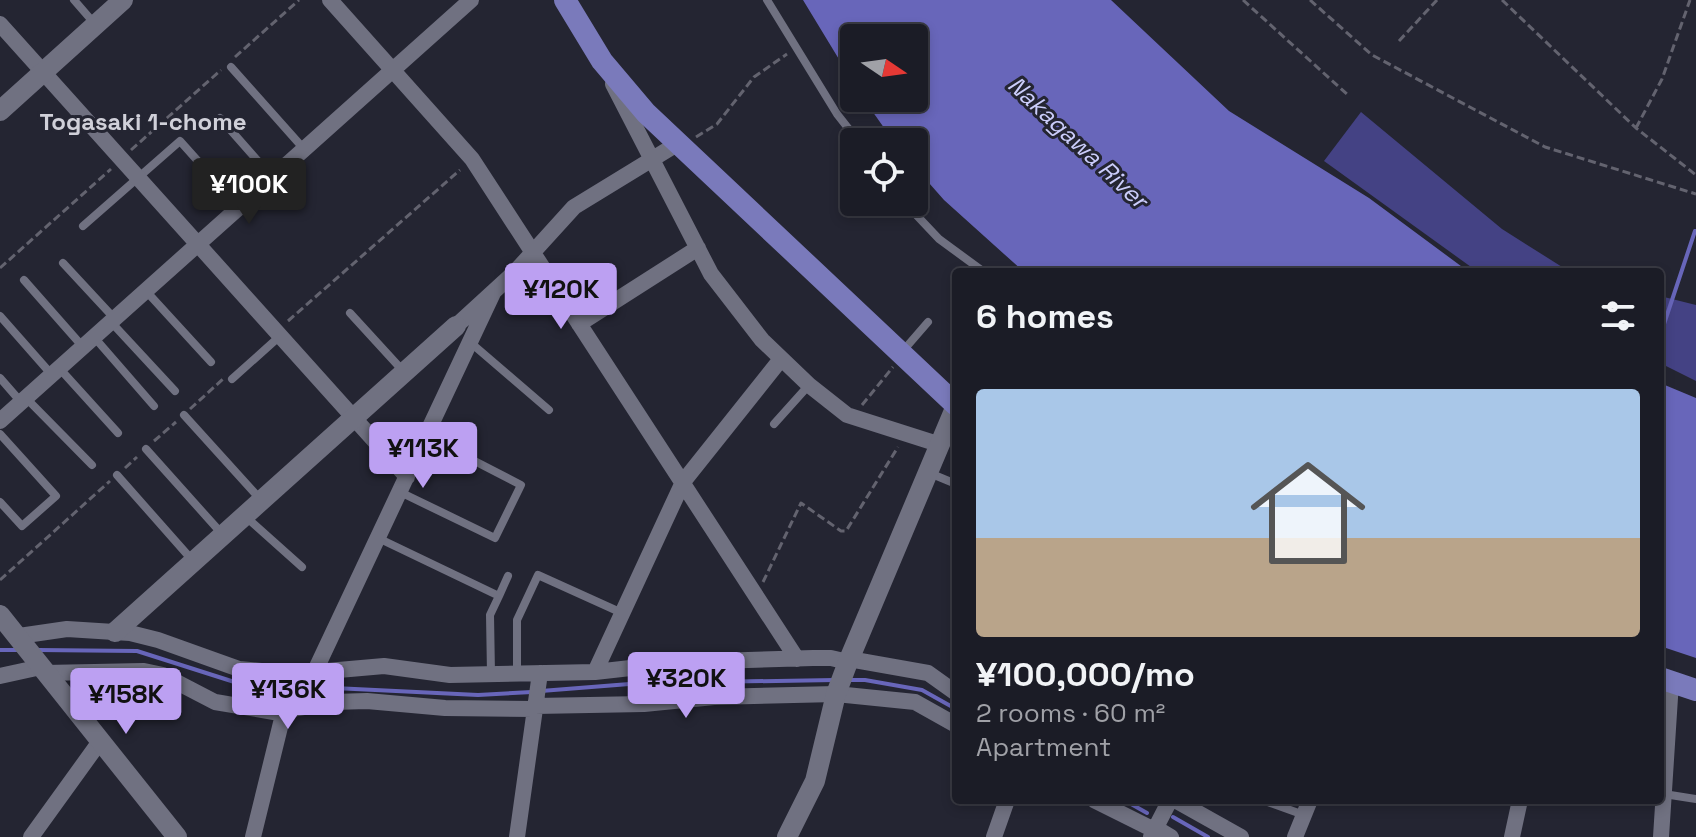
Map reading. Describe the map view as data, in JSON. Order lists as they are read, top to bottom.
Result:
{
  "districts": ["Togasaki 1-chome"],
  "water": ["Nakagawa River"],
  "north": "right",
  "page": {
    "price": [
      "¥100K",
      "¥120K",
      "¥113K",
      "¥320K",
      "¥136K",
      "¥158K"
    ],
    "heading": "6 homes",
    "list": [
      {
        "name": "¥100,000/mo",
        "note": "2 rooms · 60 m² · Apartment"
      }
    ]
  }
}
